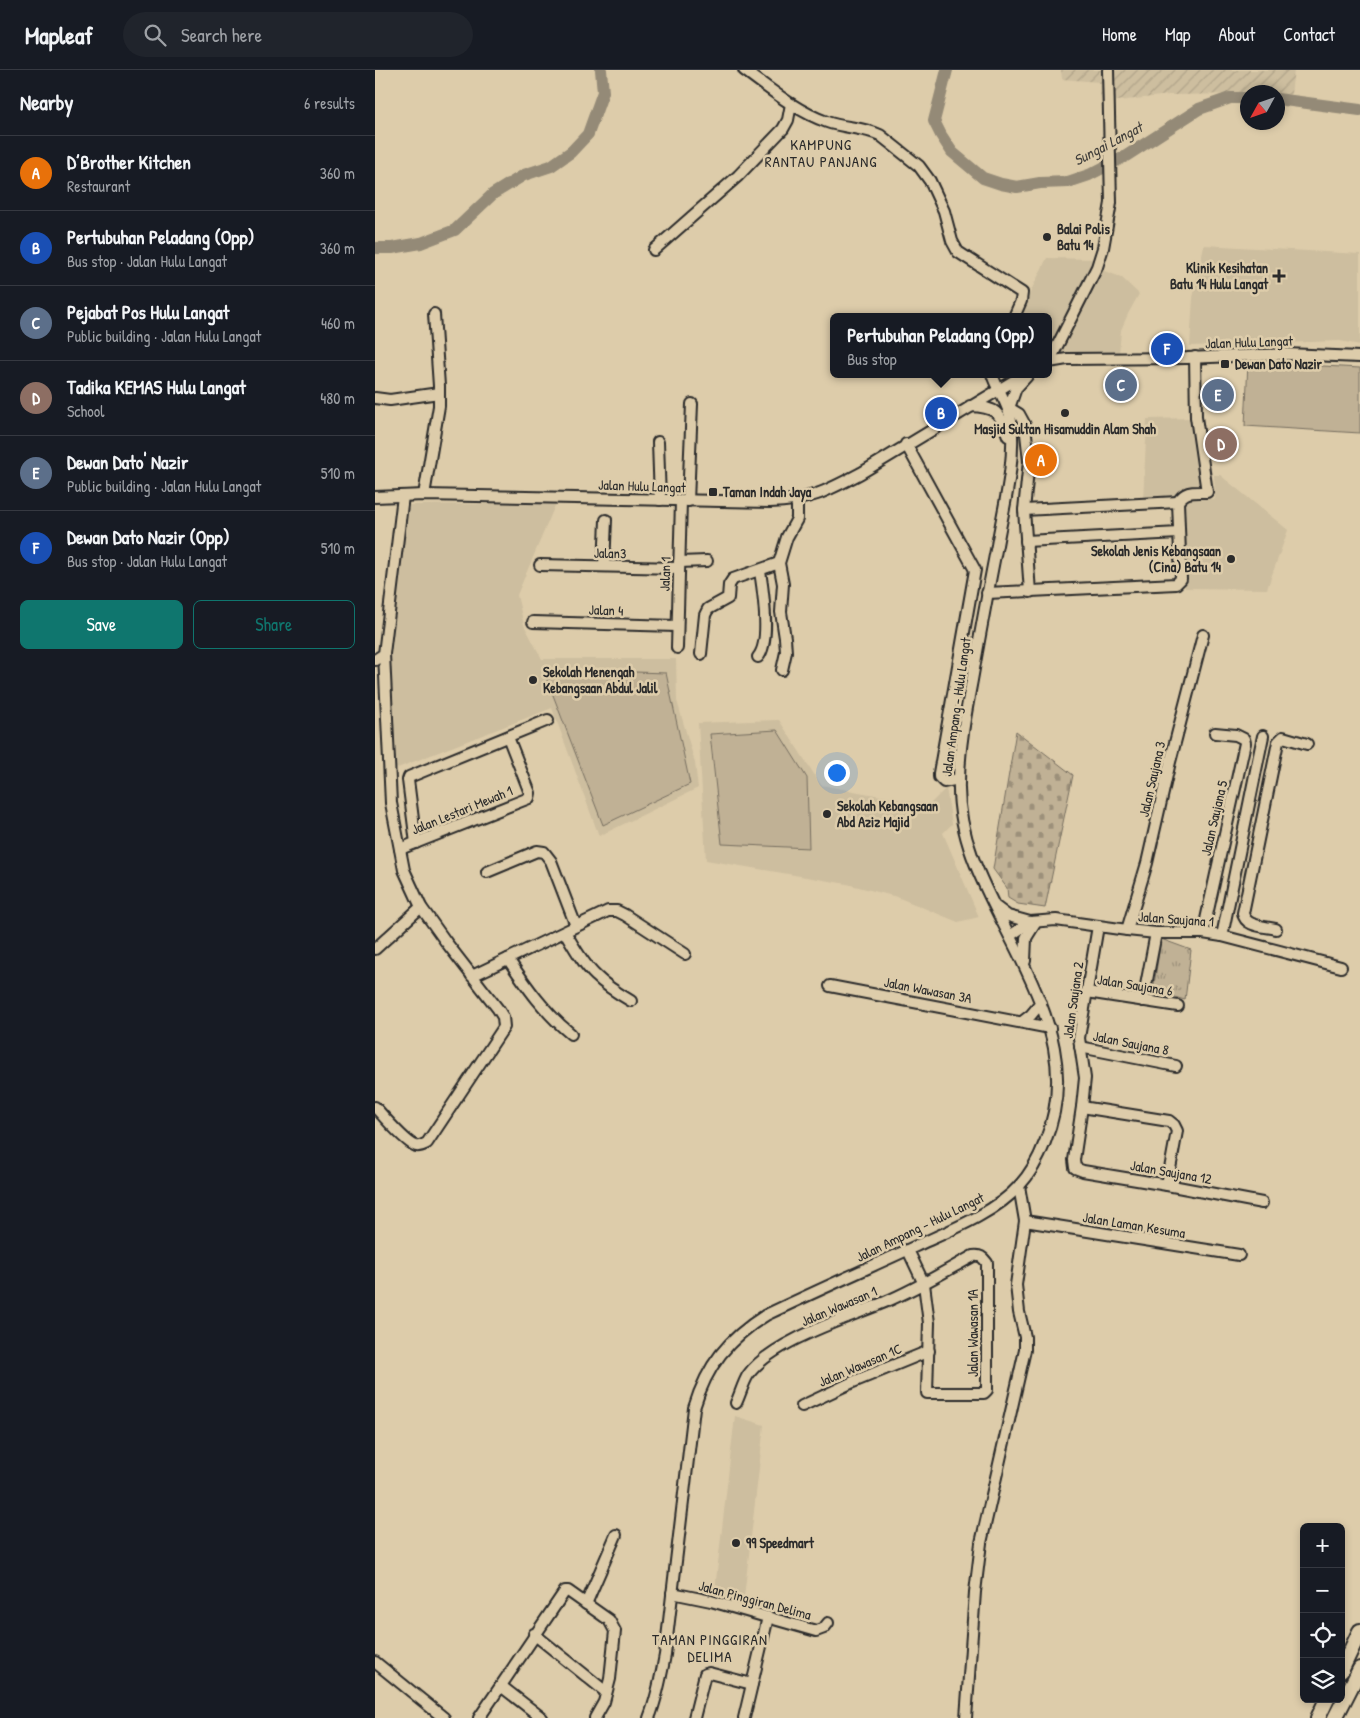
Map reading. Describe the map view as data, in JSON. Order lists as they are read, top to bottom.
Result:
{
  "streets": {
    "street": [
      "Jalan Hulu Langat",
      "Jalan3",
      "Jalan 1",
      "Jalan 4",
      "Jalan Ampang - Hulu Langat",
      "Jalan Saujana 3",
      "Jalan Lestari Mewah 1",
      "Jalan Saujana 5",
      "Jalan Saujana 1",
      "Jalan Saujana 6",
      "Jalan Wawasan 3A",
      "Jalan Saujana 2",
      "Jalan Saujana 8",
      "Jalan Saujana 12",
      "Jalan Laman Kesuma",
      "Jalan Wawasan 1",
      "Jalan Wawasan 1A",
      "Jalan Wawasan 1C",
      "Jalan Pinggiran Delima"
    ]
  },
  "crossings": [
    ["Jalan Hulu Langat", "Jalan 1"],
    ["Jalan Hulu Langat", "Jalan Ampang - Hulu Langat"],
    ["Jalan3", "Jalan 1"],
    ["Jalan 1", "Jalan 4"],
    ["Jalan Ampang - Hulu Langat", "Jalan Saujana 1"],
    ["Jalan Ampang - Hulu Langat", "Jalan Wawasan 3A"],
    ["Jalan Ampang - Hulu Langat", "Jalan Pinggiran Delima"],
    ["Jalan Saujana 3", "Jalan Saujana 1"],
    ["Jalan Saujana 5", "Jalan Saujana 1"],
    ["Jalan Saujana 1", "Jalan Saujana 2"],
    ["Jalan Saujana 6", "Jalan Saujana 2"],
    ["Jalan Saujana 2", "Jalan Saujana 8"],
    ["Jalan Saujana 2", "Jalan Saujana 12"],
    ["Jalan Wawasan 1", "Jalan Wawasan 1A"],
    ["Jalan Wawasan 1A", "Jalan Wawasan 1C"]
  ],
  "districts": ["KAMPUNG RANTAU PANJANG", "TAMAN PINGGIRAN DELIMA"],
  "water": ["Sungai Langat"],
  "places": {
    "other": [
      "Balai Polis Batu 14",
      "Masjid Sultan Hisamuddin Alam Shah",
      "Sekolah Jenis Kebangsaan (Cina) Batu 14",
      "Sekolah Menengah Kebangsaan Abdul Jalil",
      "Sekolah Kebangsaan Abd Aziz Majid",
      "99 Speedmart"
    ],
    "health": ["Klinik Kesihatan Batu 14 Hulu Langat"],
    "transit": ["Dewan Dato Nazir", "Taman Indah Jaya"]
  },
  "north": "bottom left",
  "page": {
    "header": "Mapleaf",
    "search": "Search here",
    "nav": [
      "Home",
      "Map",
      "About",
      "Contact"
    ],
    "heading": ["Nearby", "6 results"],
    "list": [
      {
        "mark": "A",
        "name": "D’Brother Kitchen",
        "note": "Restaurant",
        "value": "360 m"
      },
      {
        "mark": "B",
        "name": "Pertubuhan Peladang (Opp)",
        "note": "Bus stop · Jalan Hulu Langat",
        "value": "360 m"
      },
      {
        "mark": "C",
        "name": "Pejabat Pos Hulu Langat",
        "note": "Public building · Jalan Hulu Langat",
        "value": "460 m"
      },
      {
        "mark": "D",
        "name": "Tadika KEMAS Hulu Langat",
        "note": "School",
        "value": "480 m"
      },
      {
        "mark": "E",
        "name": "Dewan Dato' Nazir",
        "note": "Public building · Jalan Hulu Langat",
        "value": "510 m"
      },
      {
        "mark": "F",
        "name": "Dewan Dato Nazir (Opp)",
        "note": "Bus stop · Jalan Hulu Langat",
        "value": "510 m"
      }
    ],
    "popup": ["Pertubuhan Peladang (Opp)", "Bus stop"],
    "pins": [
      "F",
      "C",
      "E",
      "B",
      "D",
      "A"
    ],
    "buttons": ["Save", "Share"],
    "map_buttons": ["+", "−"]
  }
}
